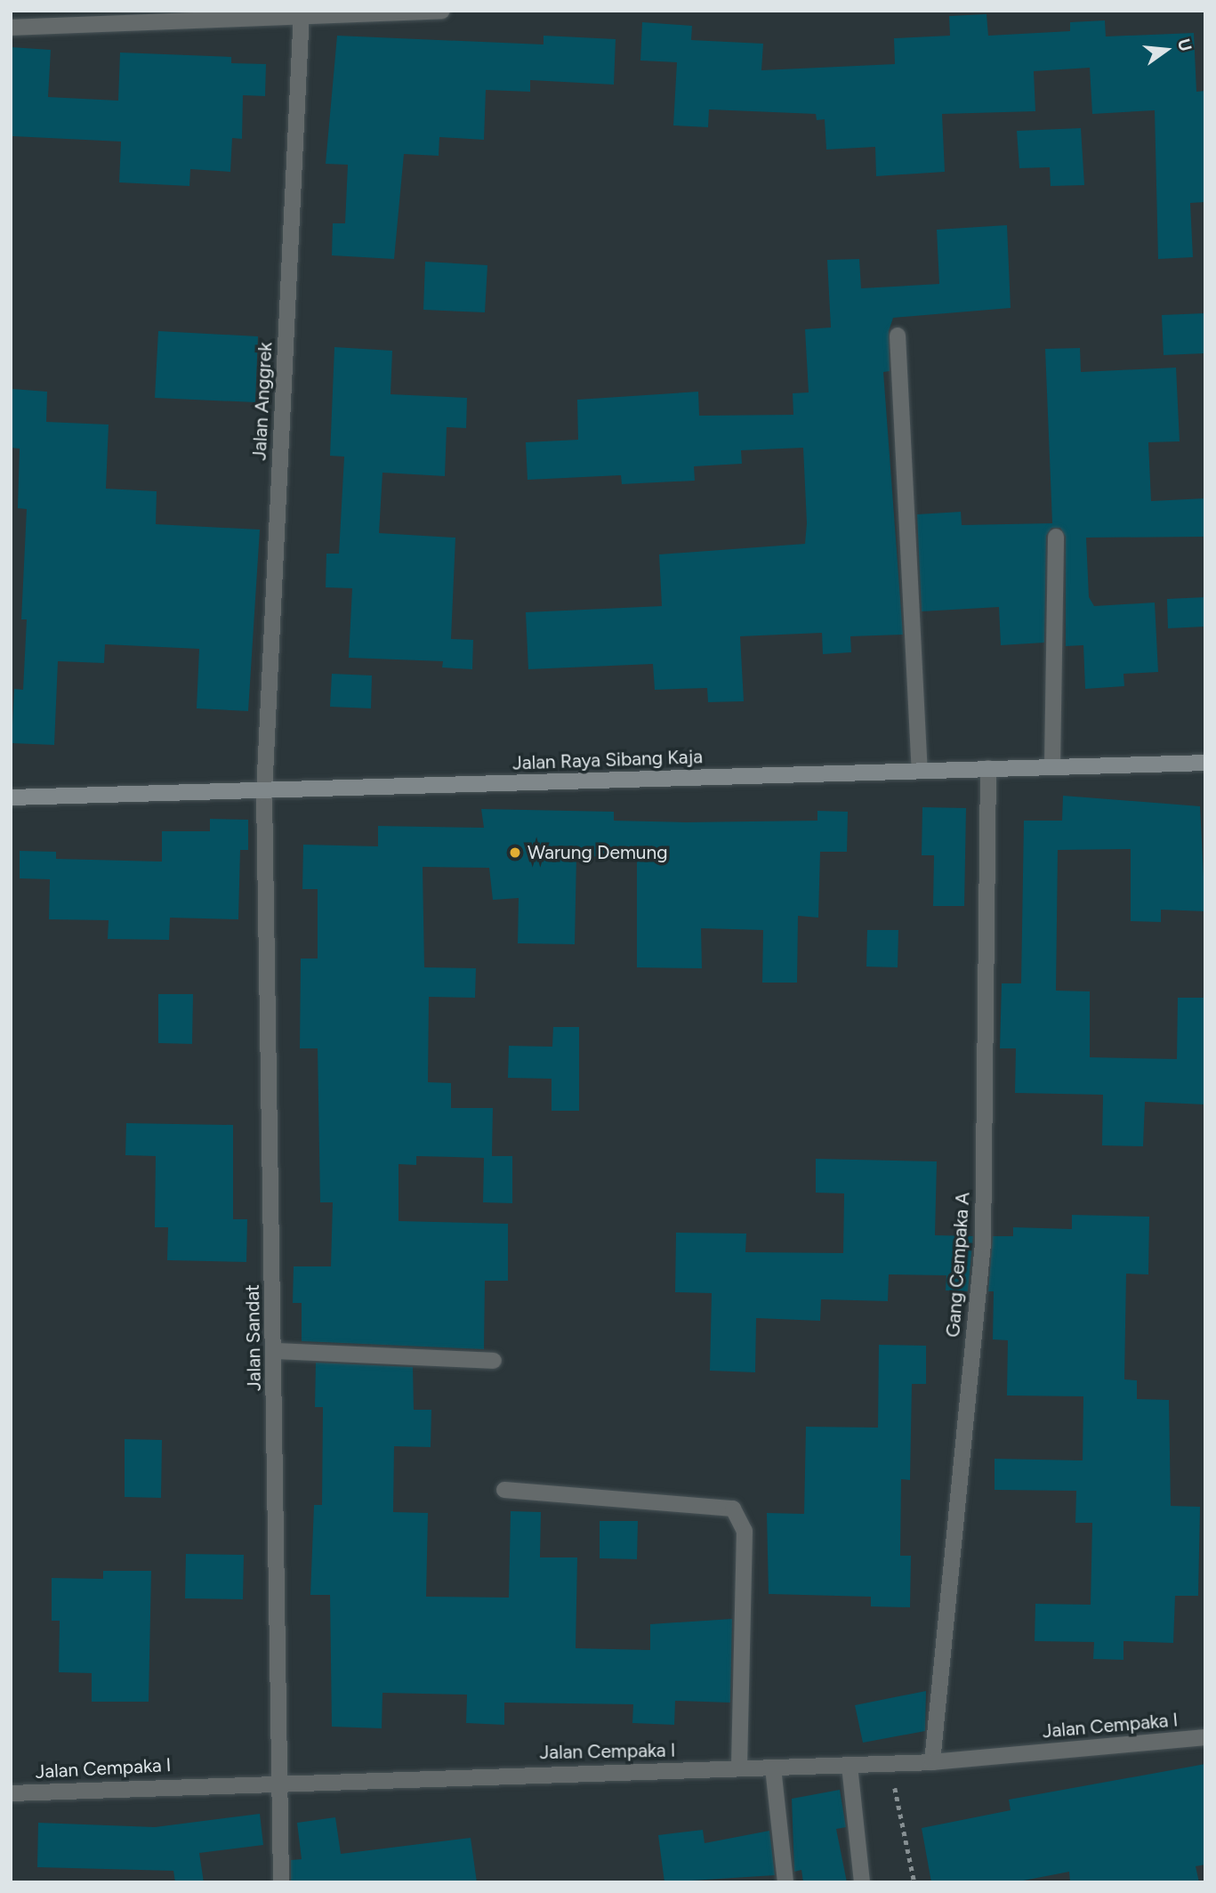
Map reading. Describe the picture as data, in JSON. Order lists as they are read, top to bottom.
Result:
{
  "streets": {
    "main road": ["Jalan Raya Sibang Kaja"],
    "street": [
      "Jalan Anggrek",
      "Gang Cempaka A",
      "Jalan Sandat",
      "Jalan Cempaka I"
    ]
  },
  "crossings": [
    ["Jalan Anggrek", "Jalan Raya Sibang Kaja"],
    ["Jalan Anggrek", "Jalan Sandat"],
    ["Jalan Raya Sibang Kaja", "Gang Cempaka A"],
    ["Jalan Raya Sibang Kaja", "Jalan Sandat"],
    ["Gang Cempaka A", "Jalan Cempaka I"],
    ["Jalan Sandat", "Jalan Cempaka I"]
  ],
  "places": ["Warung Demung"],
  "north": "right"
}
